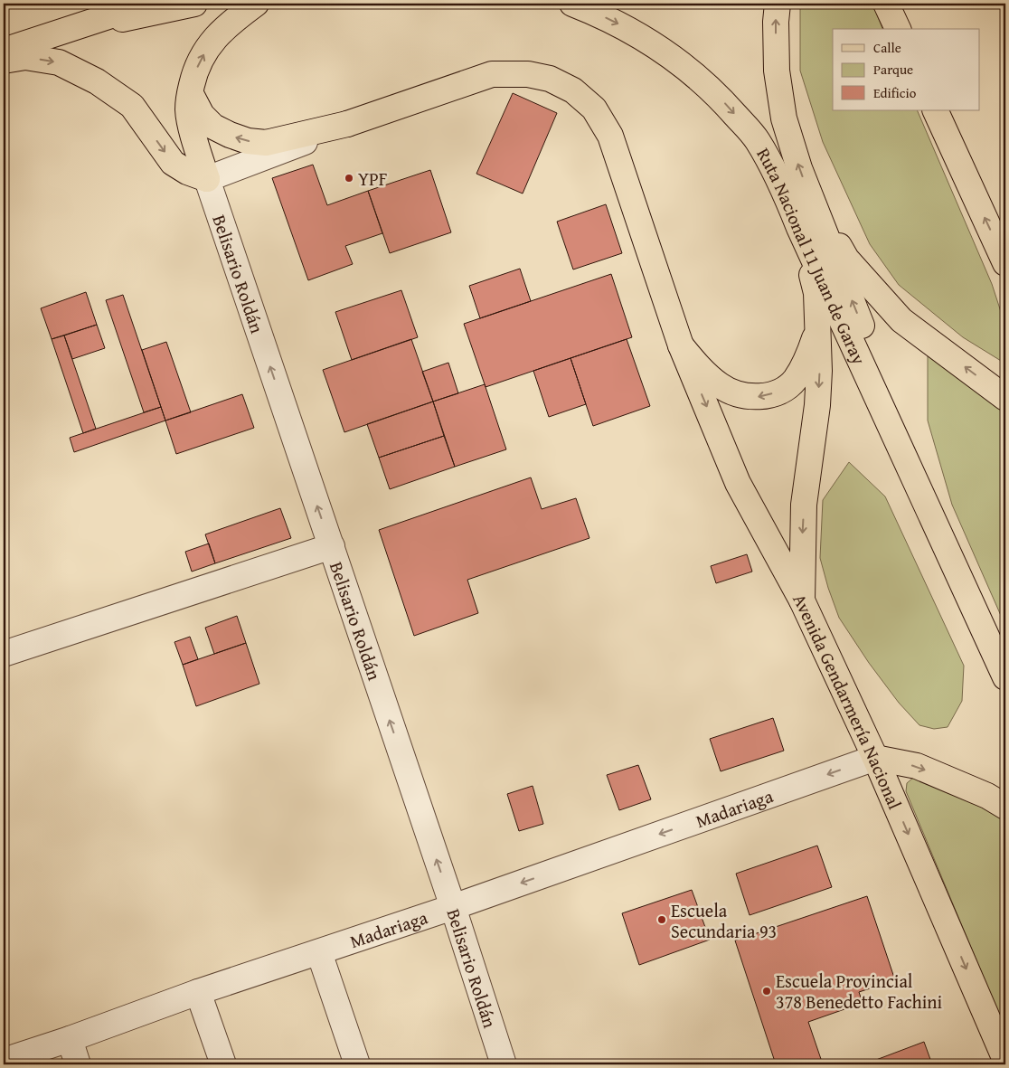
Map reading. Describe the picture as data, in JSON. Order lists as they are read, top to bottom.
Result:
{
  "streets": {
    "main road": ["Ruta Nacional 11 Juan de Garay", "Avenida Gendarmería Nacional"],
    "street": ["Belisario Roldán", "Madariaga"]
  },
  "crossings": [
    ["Belisario Roldán", "Madariaga"],
    ["Avenida Gendarmería Nacional", "Madariaga"]
  ],
  "one_way": ["Belisario Roldán", "Madariaga"],
  "places": ["YPF", "Escuela Secundaria 93", "Escuela Provincial 378 Benedetto Fachini"],
  "legend": ["Calle", "Parque", "Edificio"]
}
